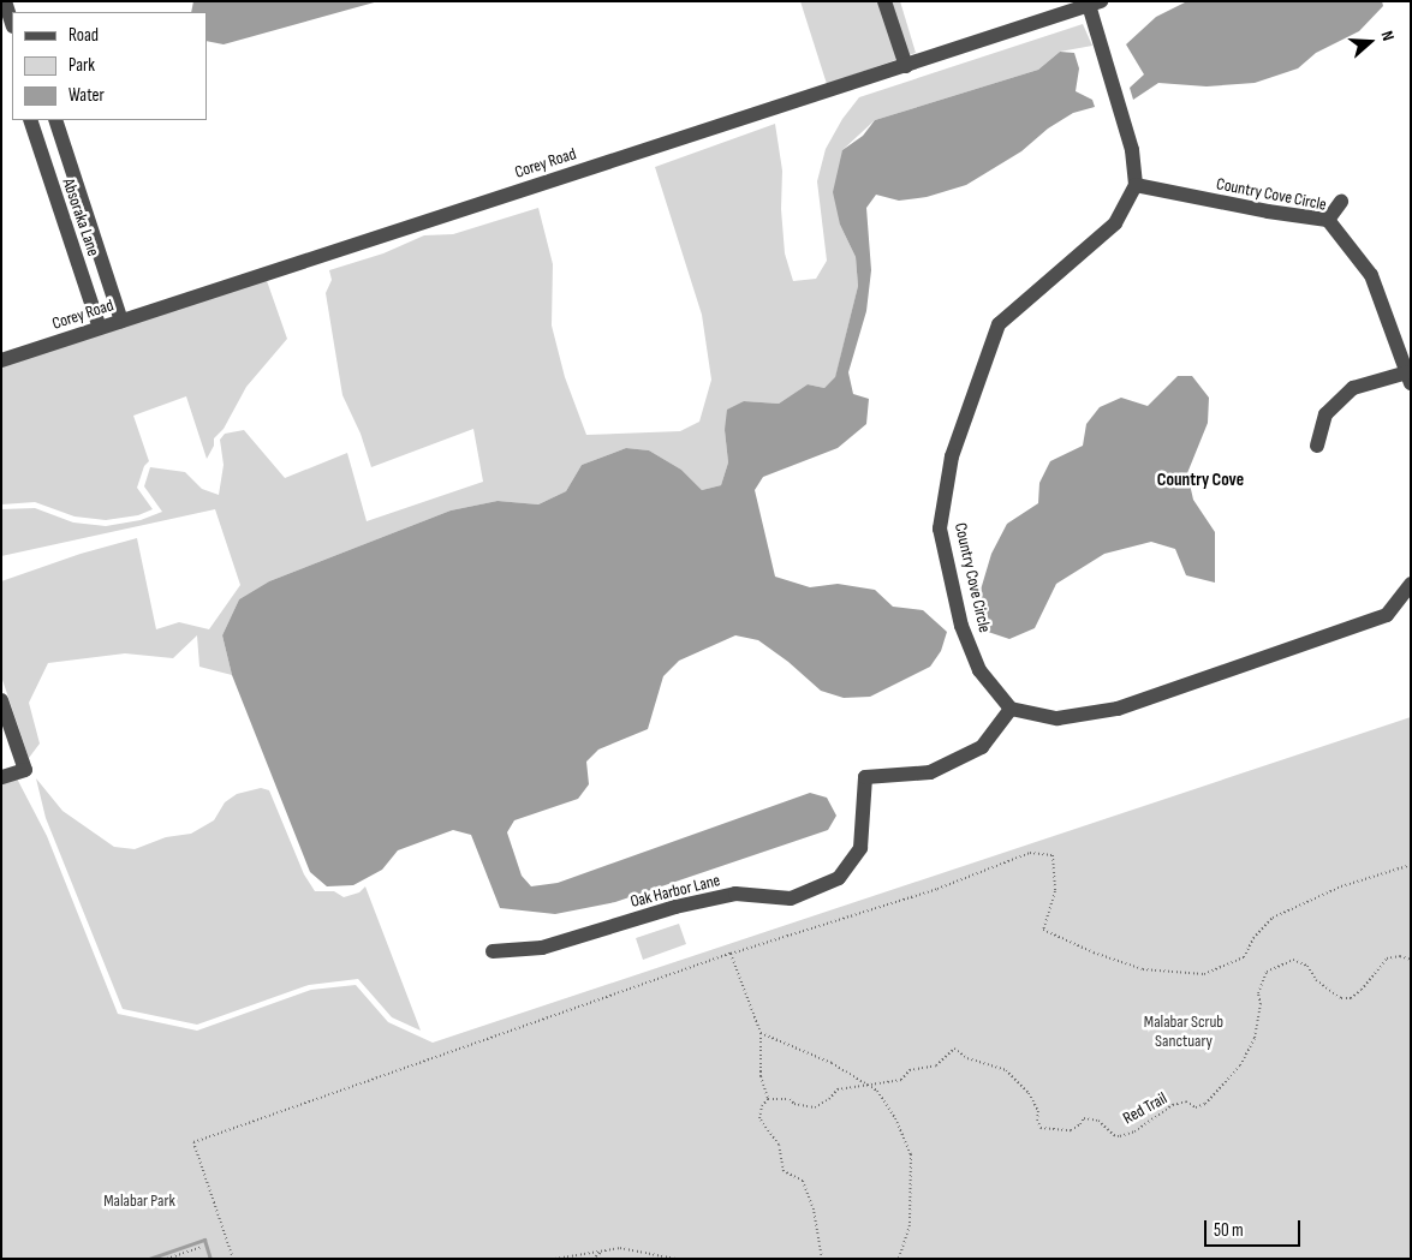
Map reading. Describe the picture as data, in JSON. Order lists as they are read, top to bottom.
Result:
{
  "streets": {
    "street": [
      "Corey Road",
      "Country Cove Circle",
      "Absoraka Lane",
      "Oak Harbor Lane"
    ],
    "path": ["Red Trail"]
  },
  "crossings": [
    ["Corey Road", "Absoraka Lane"],
    ["Country Cove Circle", "Oak Harbor Lane"]
  ],
  "districts": ["Country Cove"],
  "parks": ["Malabar Scrub Sanctuary", "Malabar Park"],
  "legend": ["Road", "Park", "Water"],
  "scale_bar": "50 m",
  "north": "right"
}
